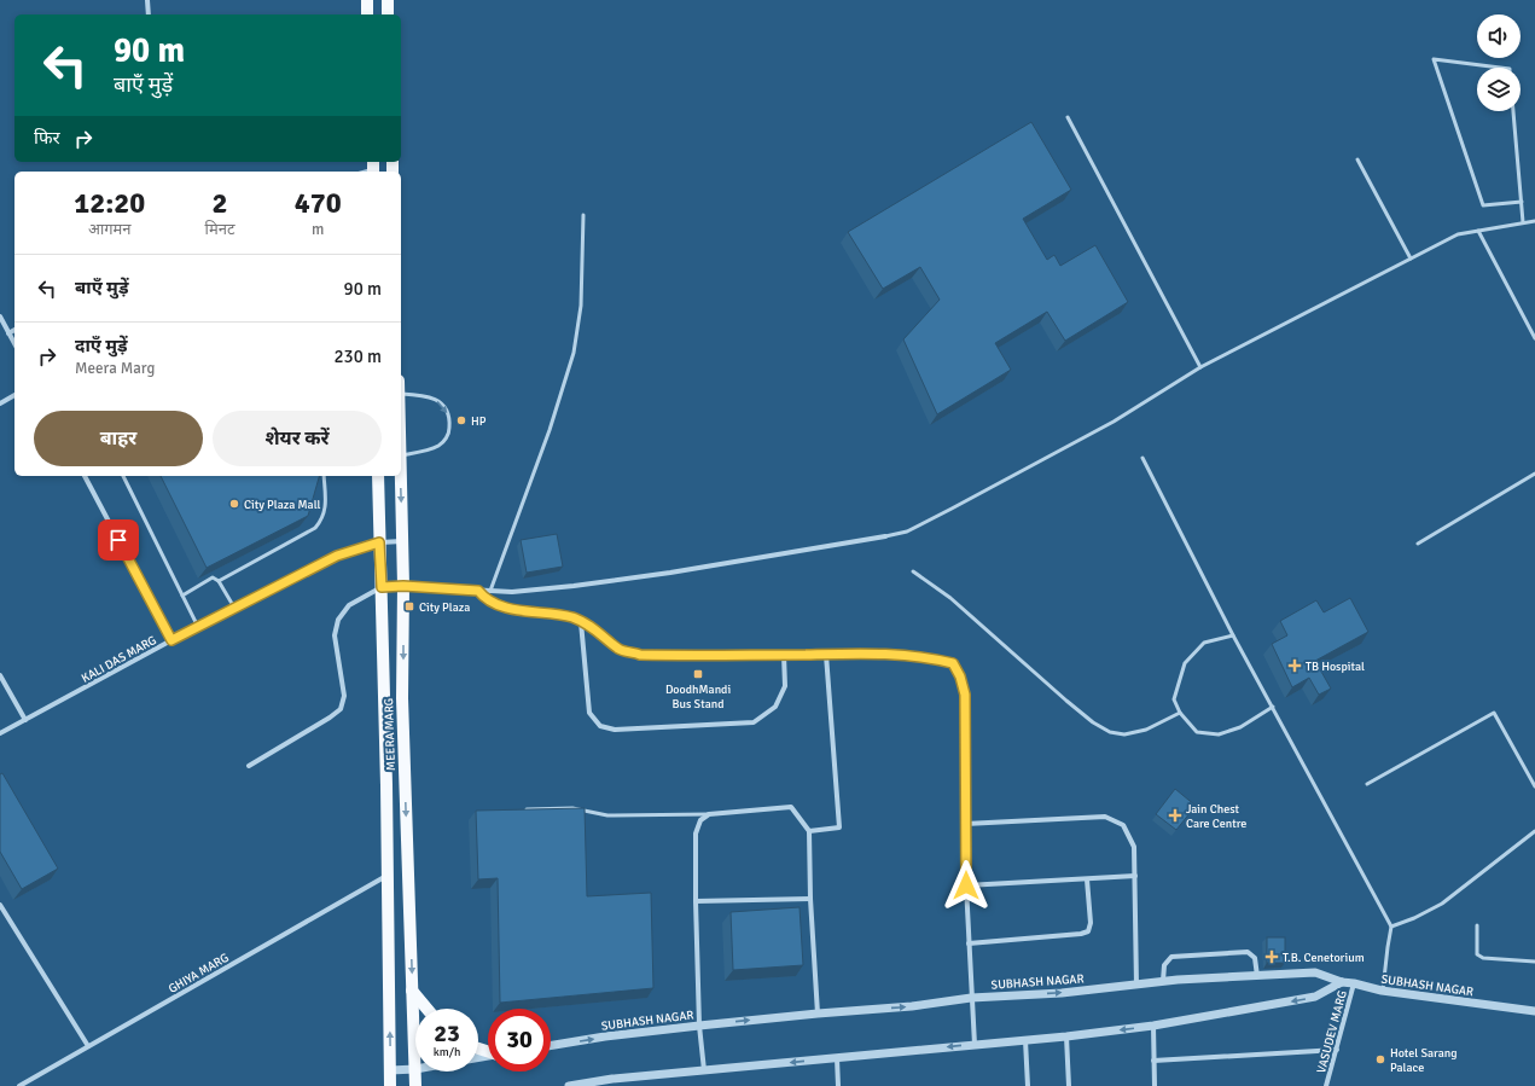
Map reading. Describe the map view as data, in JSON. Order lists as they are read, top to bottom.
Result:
{
  "streets": {
    "main road": ["MEERA MARG"],
    "street": [
      "KALI DAS MARG",
      "GHIYA MARG",
      "SUBHASH NAGAR",
      "VASUDEV MARG"
    ]
  },
  "crossings": [
    ["KALI DAS MARG", "MEERA MARG"],
    ["MEERA MARG", "GHIYA MARG"],
    ["SUBHASH NAGAR", "VASUDEV MARG"]
  ],
  "places": {
    "other": ["HP", "City Plaza Mall", "Hotel Sarang Palace"],
    "transit": ["City Plaza", "DoodhMandi Bus Stand"],
    "health": ["TB Hospital", "Jain Chest Care Centre", "T.B. Cenetorium"]
  },
  "page": {
    "turn": ["90 m", "बाएँ मुड़ें"],
    "then": "फिर",
    "eta": [
      "12:20",
      "आगमन",
      "2",
      "मिनट",
      "470",
      "m"
    ],
    "list": [
      {
        "name": "बाएँ मुड़ें",
        "value": "90 m"
      },
      {
        "name": "दाएँ मुड़ें",
        "note": "Meera Marg",
        "value": "230 m"
      }
    ],
    "buttons": ["बाहर", "शेयर करें"],
    "speed": "23 km/h",
    "limit": "30"
  }
}
